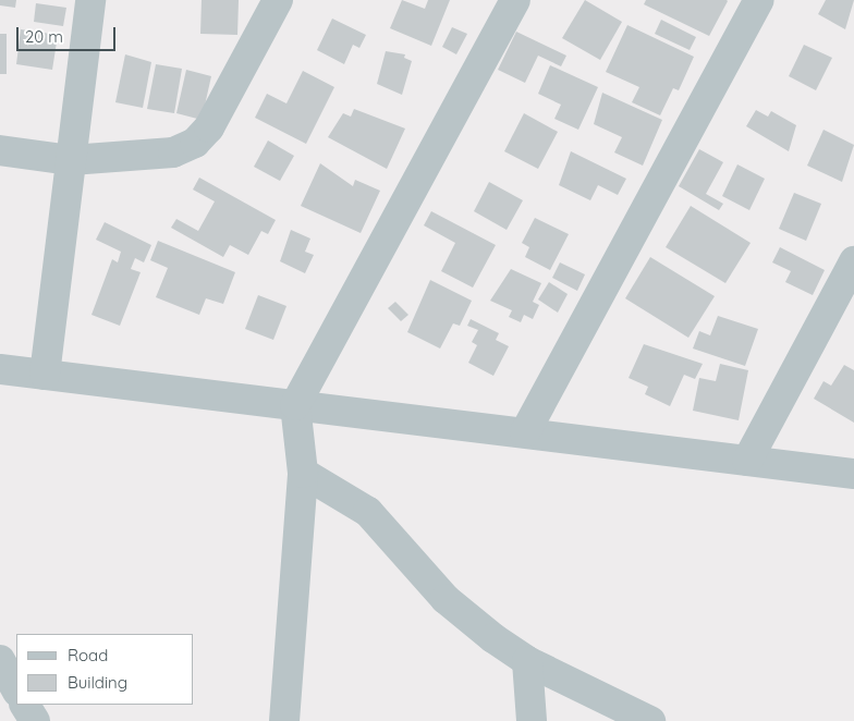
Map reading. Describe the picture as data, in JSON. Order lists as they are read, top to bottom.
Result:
{
  "legend": ["Road", "Building"],
  "scale_bar": "20 m"
}
